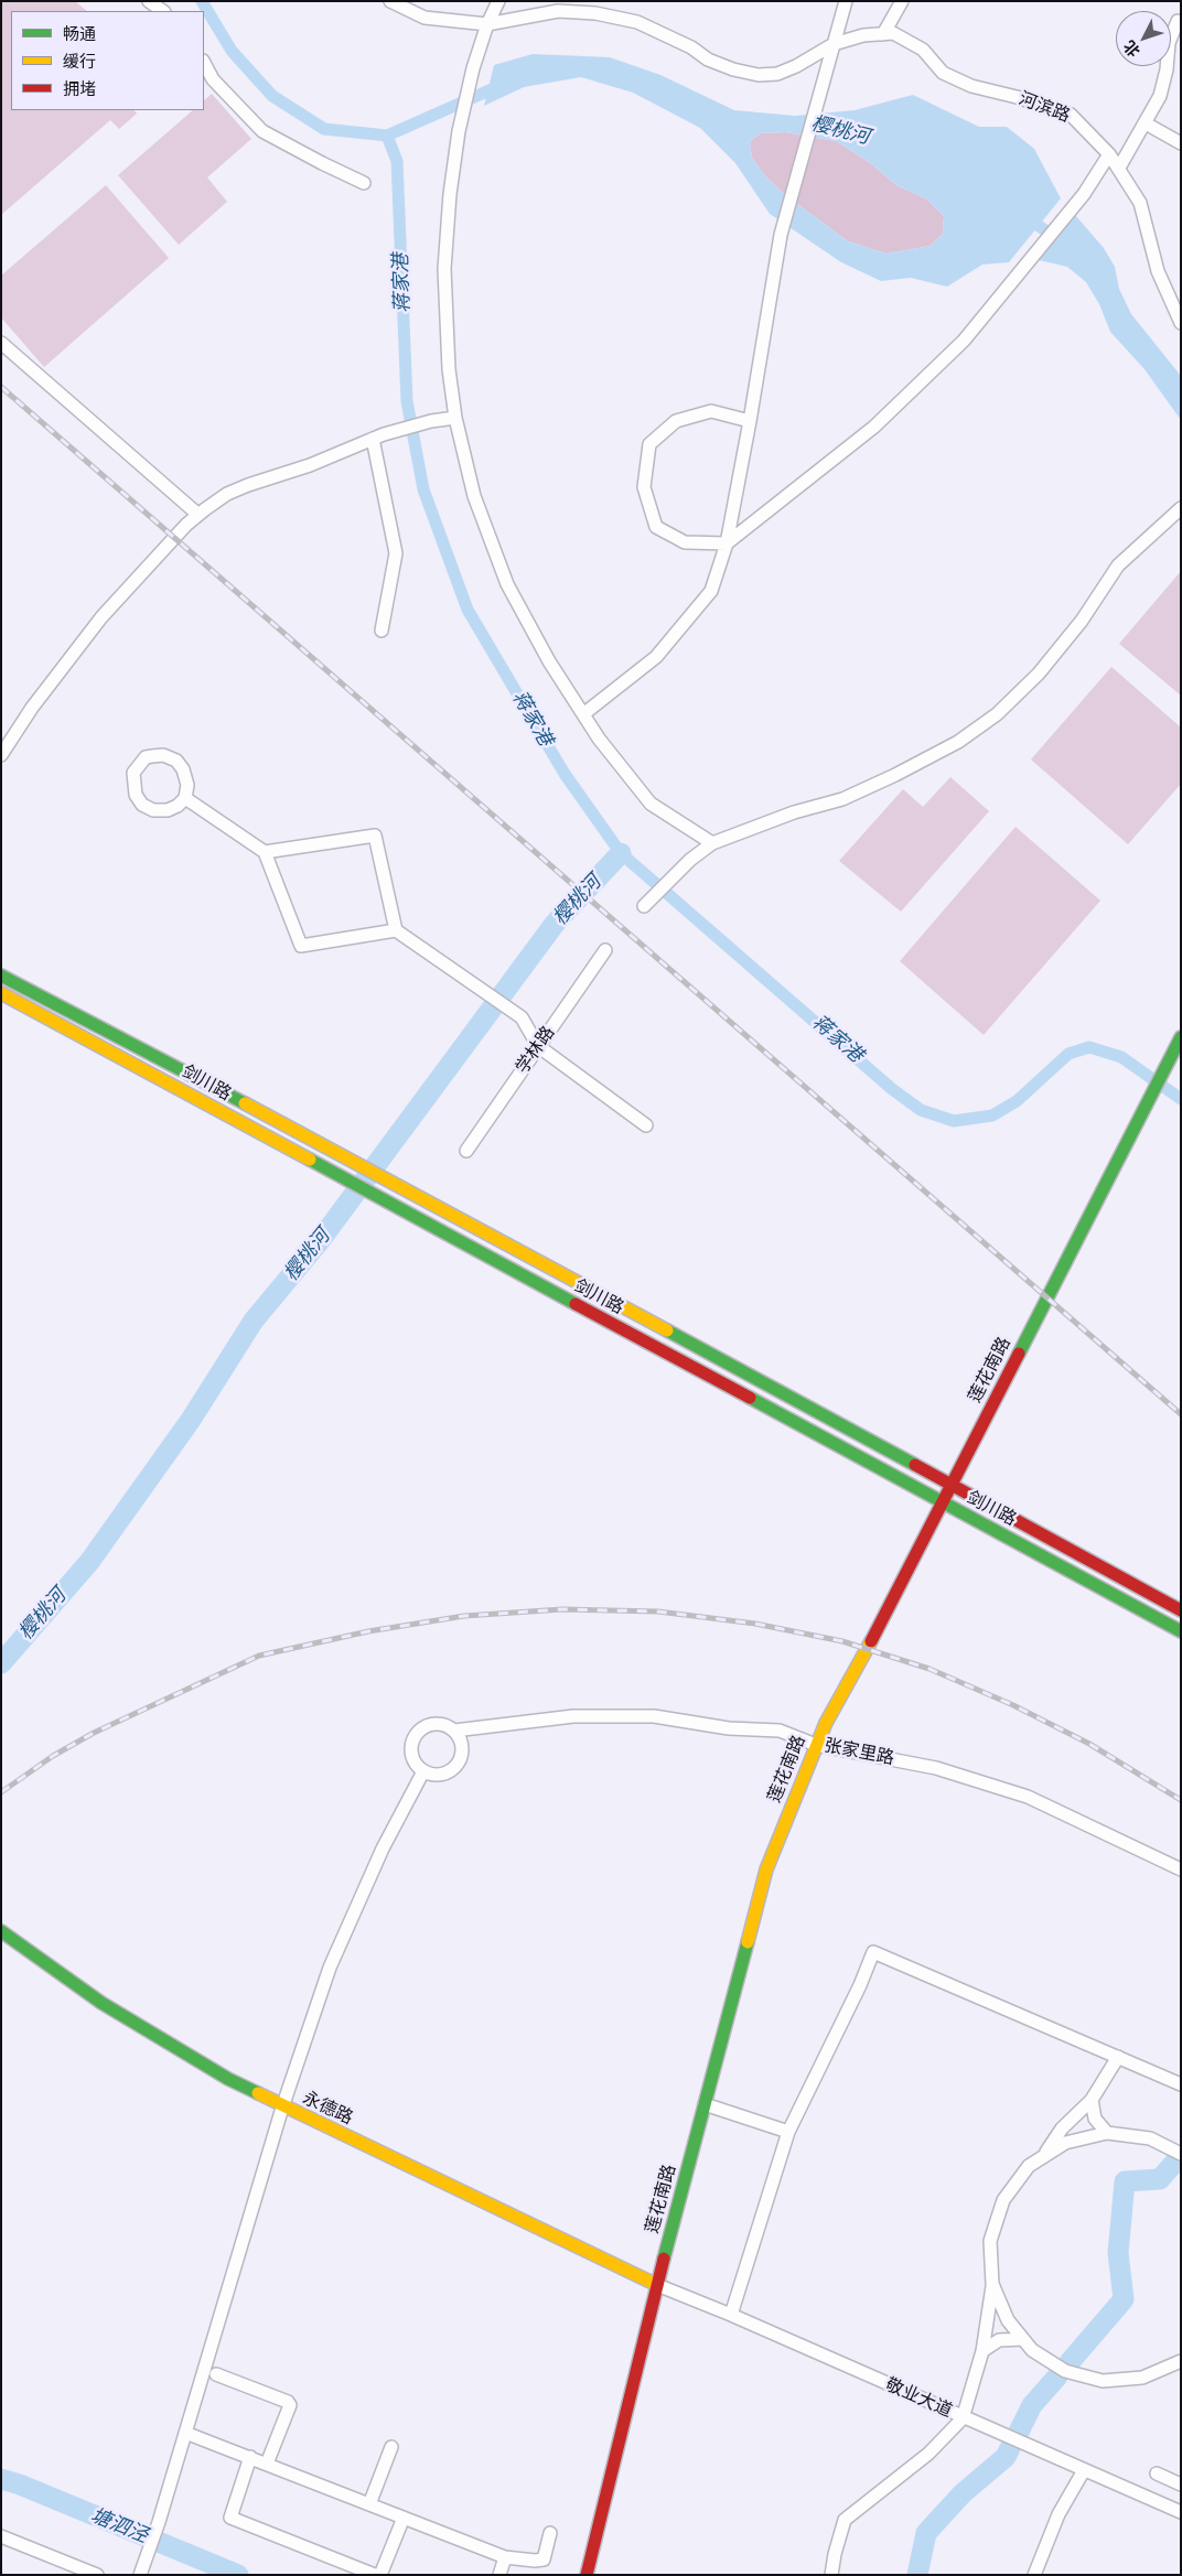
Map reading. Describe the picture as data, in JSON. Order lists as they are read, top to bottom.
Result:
{
  "streets": {
    "main road": ["剑川路", "莲花南路", "永德路"],
    "street": [
      "河滨路",
      "学林路",
      "张家里路",
      "敬业大道"
    ]
  },
  "crossings": [
    ["剑川路", "莲花南路"],
    ["莲花南路", "张家里路"],
    ["莲花南路", "永德路"],
    ["莲花南路", "敬业大道"],
    ["永德路", "敬业大道"]
  ],
  "water": ["樱桃河", "蒋家港", "塘泗泾"],
  "legend": ["畅通", "缓行", "拥堵"],
  "north": "bottom left"
}
